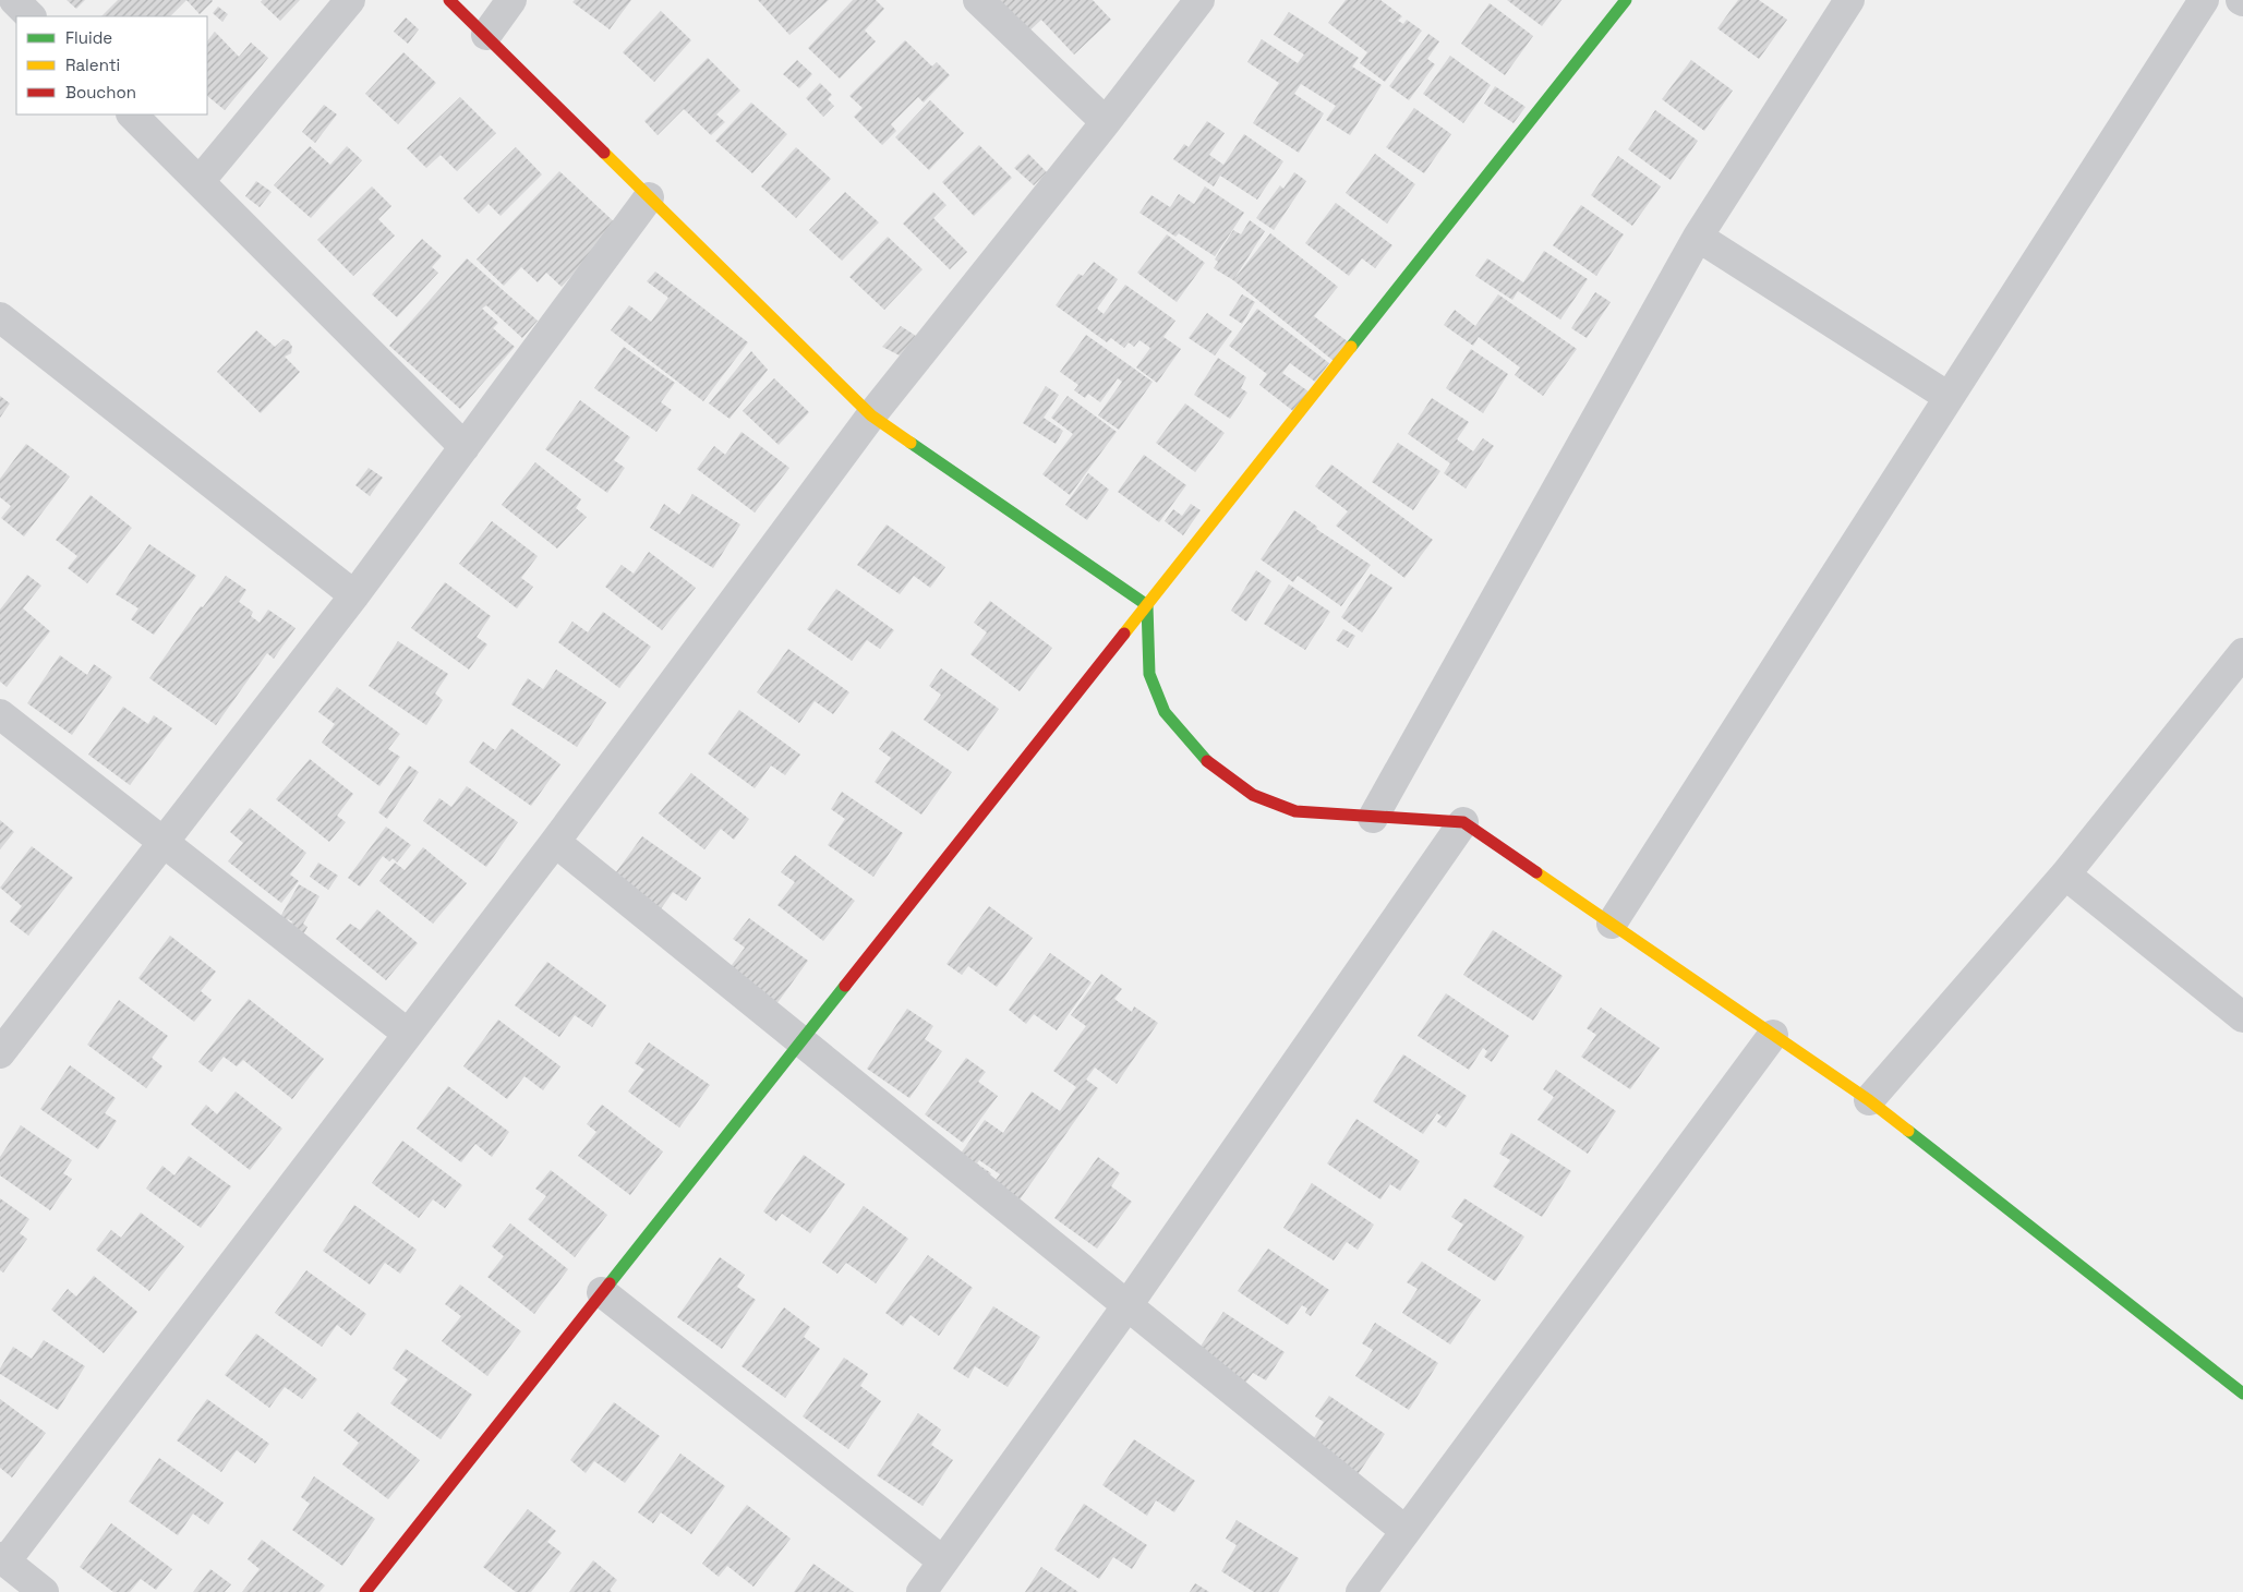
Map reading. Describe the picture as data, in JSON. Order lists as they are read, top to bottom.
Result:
{
  "legend": ["Fluide", "Ralenti", "Bouchon"]
}
